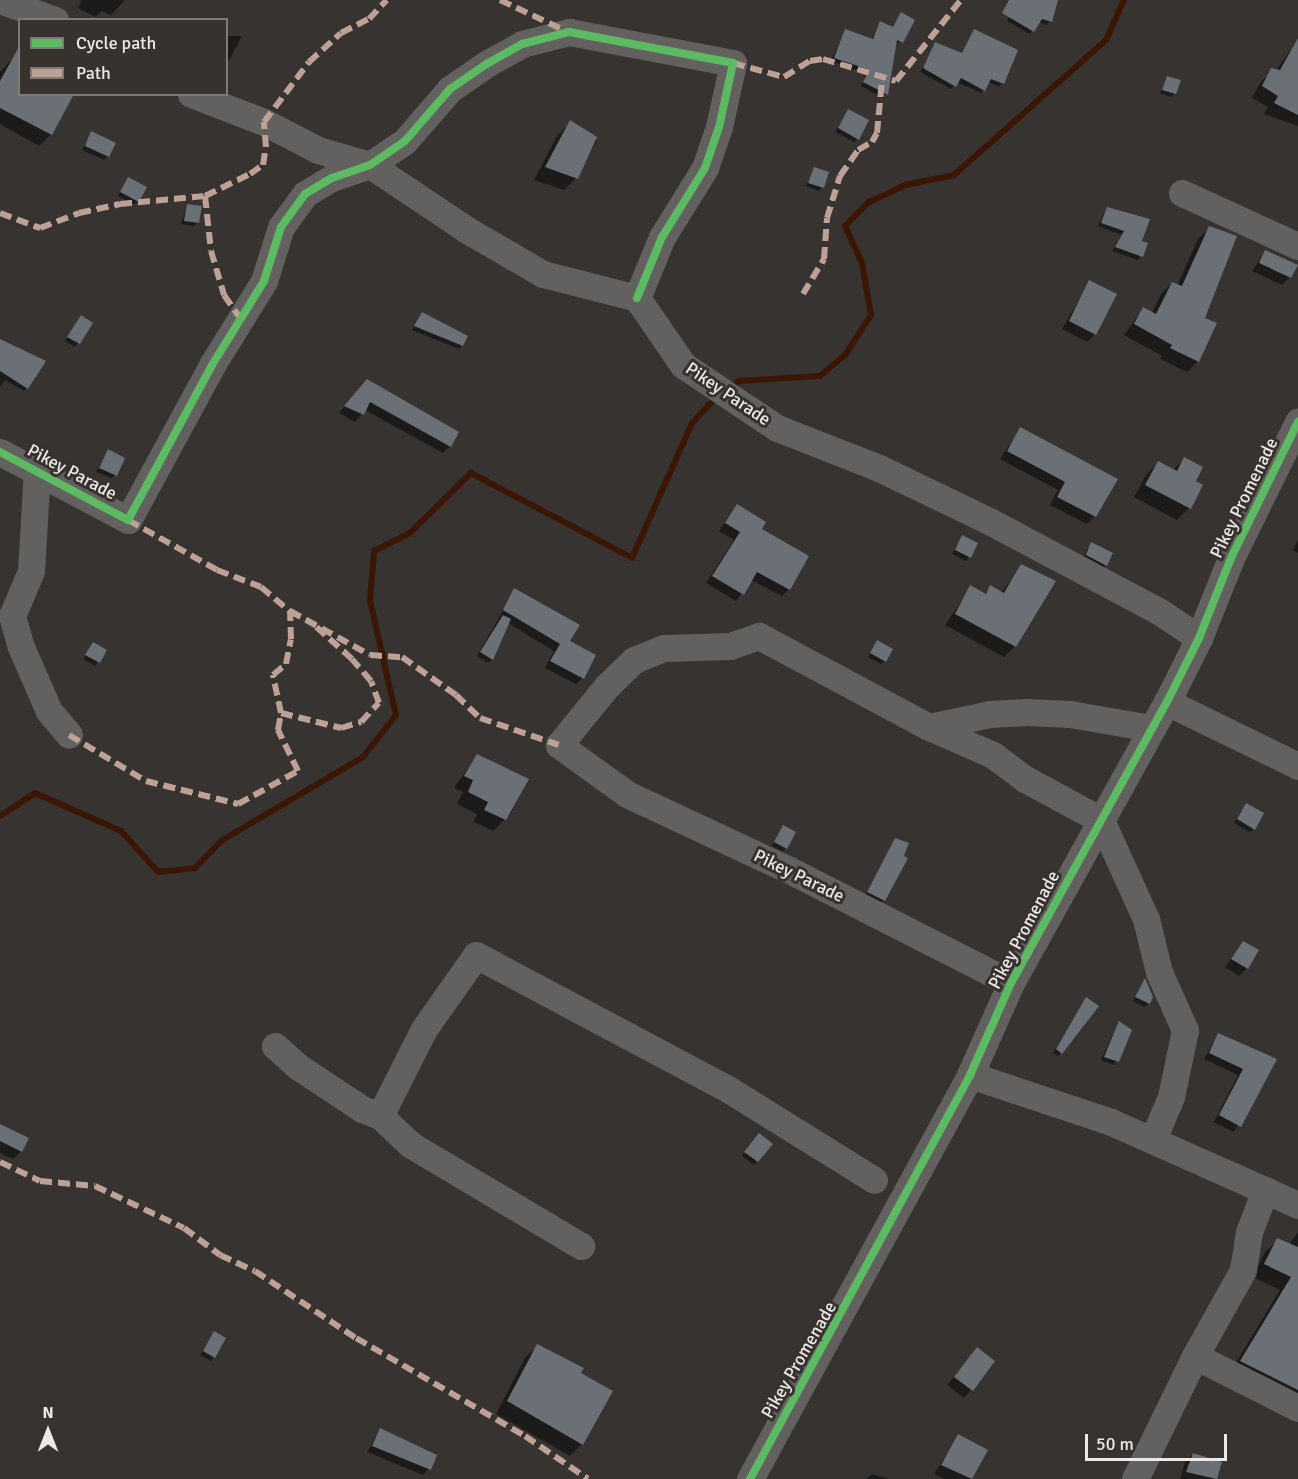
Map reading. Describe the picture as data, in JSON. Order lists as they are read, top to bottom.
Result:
{
  "streets": {
    "street": ["Pikey Parade", "Pikey Promenade"]
  },
  "crossings": [
    ["Pikey Parade", "Pikey Promenade"]
  ],
  "legend": ["Cycle path", "Path"],
  "scale_bar": "50 m",
  "north": "top"
}
